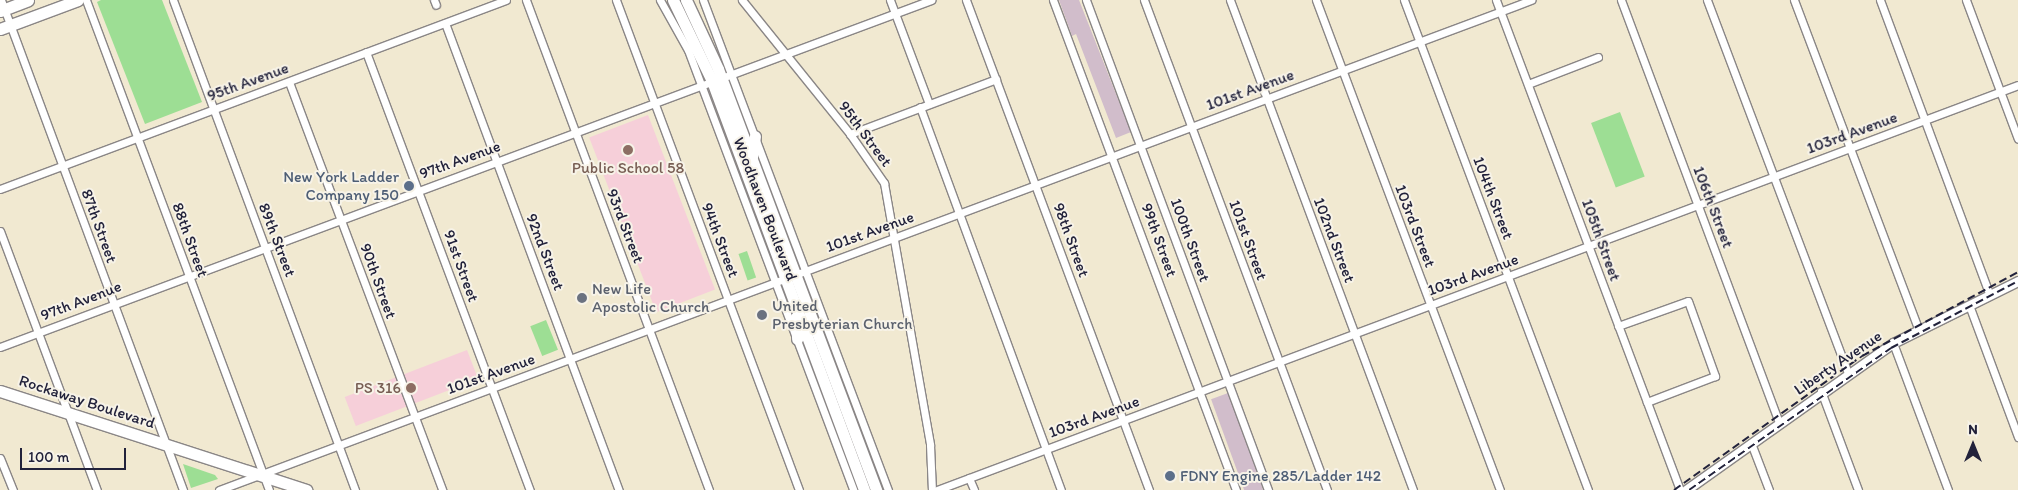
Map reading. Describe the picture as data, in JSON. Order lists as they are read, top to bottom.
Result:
{
  "streets": {
    "main road": ["Woodhaven Boulevard", "Rockaway Boulevard"],
    "street": [
      "95th Avenue",
      "101st Avenue",
      "103rd Avenue",
      "95th Street",
      "97th Avenue",
      "104th Street",
      "106th Street",
      "87th Street",
      "93rd Street",
      "103rd Street",
      "88th Street",
      "89th Street",
      "94th Street",
      "98th Street",
      "99th Street",
      "100th Street",
      "101st Street",
      "102nd Street",
      "105th Street",
      "92nd Street",
      "91st Street",
      "90th Street",
      "Liberty Avenue"
    ]
  },
  "crossings": [
    ["95th Avenue", "87th Street"],
    ["95th Avenue", "88th Street"],
    ["95th Avenue", "89th Street"],
    ["95th Avenue", "92nd Street"],
    ["95th Avenue", "91st Street"],
    ["95th Avenue", "90th Street"],
    ["101st Avenue", "95th Street"],
    ["101st Avenue", "104th Street"],
    ["101st Avenue", "Woodhaven Boulevard"],
    ["101st Avenue", "93rd Street"],
    ["101st Avenue", "103rd Street"],
    ["101st Avenue", "88th Street"],
    ["101st Avenue", "89th Street"],
    ["101st Avenue", "94th Street"],
    ["101st Avenue", "98th Street"],
    ["101st Avenue", "99th Street"],
    ["101st Avenue", "100th Street"],
    ["101st Avenue", "101st Street"],
    ["101st Avenue", "102nd Street"],
    ["101st Avenue", "105th Street"],
    ["101st Avenue", "92nd Street"],
    ["101st Avenue", "91st Street"],
    ["101st Avenue", "90th Street"],
    ["101st Avenue", "Rockaway Boulevard"],
    ["103rd Avenue", "104th Street"],
    ["103rd Avenue", "106th Street"],
    ["103rd Avenue", "103rd Street"],
    ["103rd Avenue", "98th Street"],
    ["103rd Avenue", "99th Street"],
    ["103rd Avenue", "100th Street"],
    ["103rd Avenue", "101st Street"],
    ["103rd Avenue", "102nd Street"],
    ["103rd Avenue", "105th Street"],
    ["95th Street", "97th Avenue"],
    ["97th Avenue", "Woodhaven Boulevard"],
    ["97th Avenue", "87th Street"],
    ["97th Avenue", "93rd Street"],
    ["97th Avenue", "88th Street"],
    ["97th Avenue", "89th Street"],
    ["97th Avenue", "94th Street"],
    ["97th Avenue", "92nd Street"],
    ["97th Avenue", "91st Street"],
    ["97th Avenue", "90th Street"],
    ["106th Street", "Liberty Avenue"],
    ["87th Street", "Rockaway Boulevard"],
    ["88th Street", "Rockaway Boulevard"]
  ],
  "places": [
    "Public School 58",
    "New York Ladder Company 150",
    "New Life Apostolic Church",
    "United Presbyterian Church",
    "PS 316",
    "FDNY Engine 285/Ladder 142"
  ],
  "scale_bar": "100 m",
  "north": "top"
}
